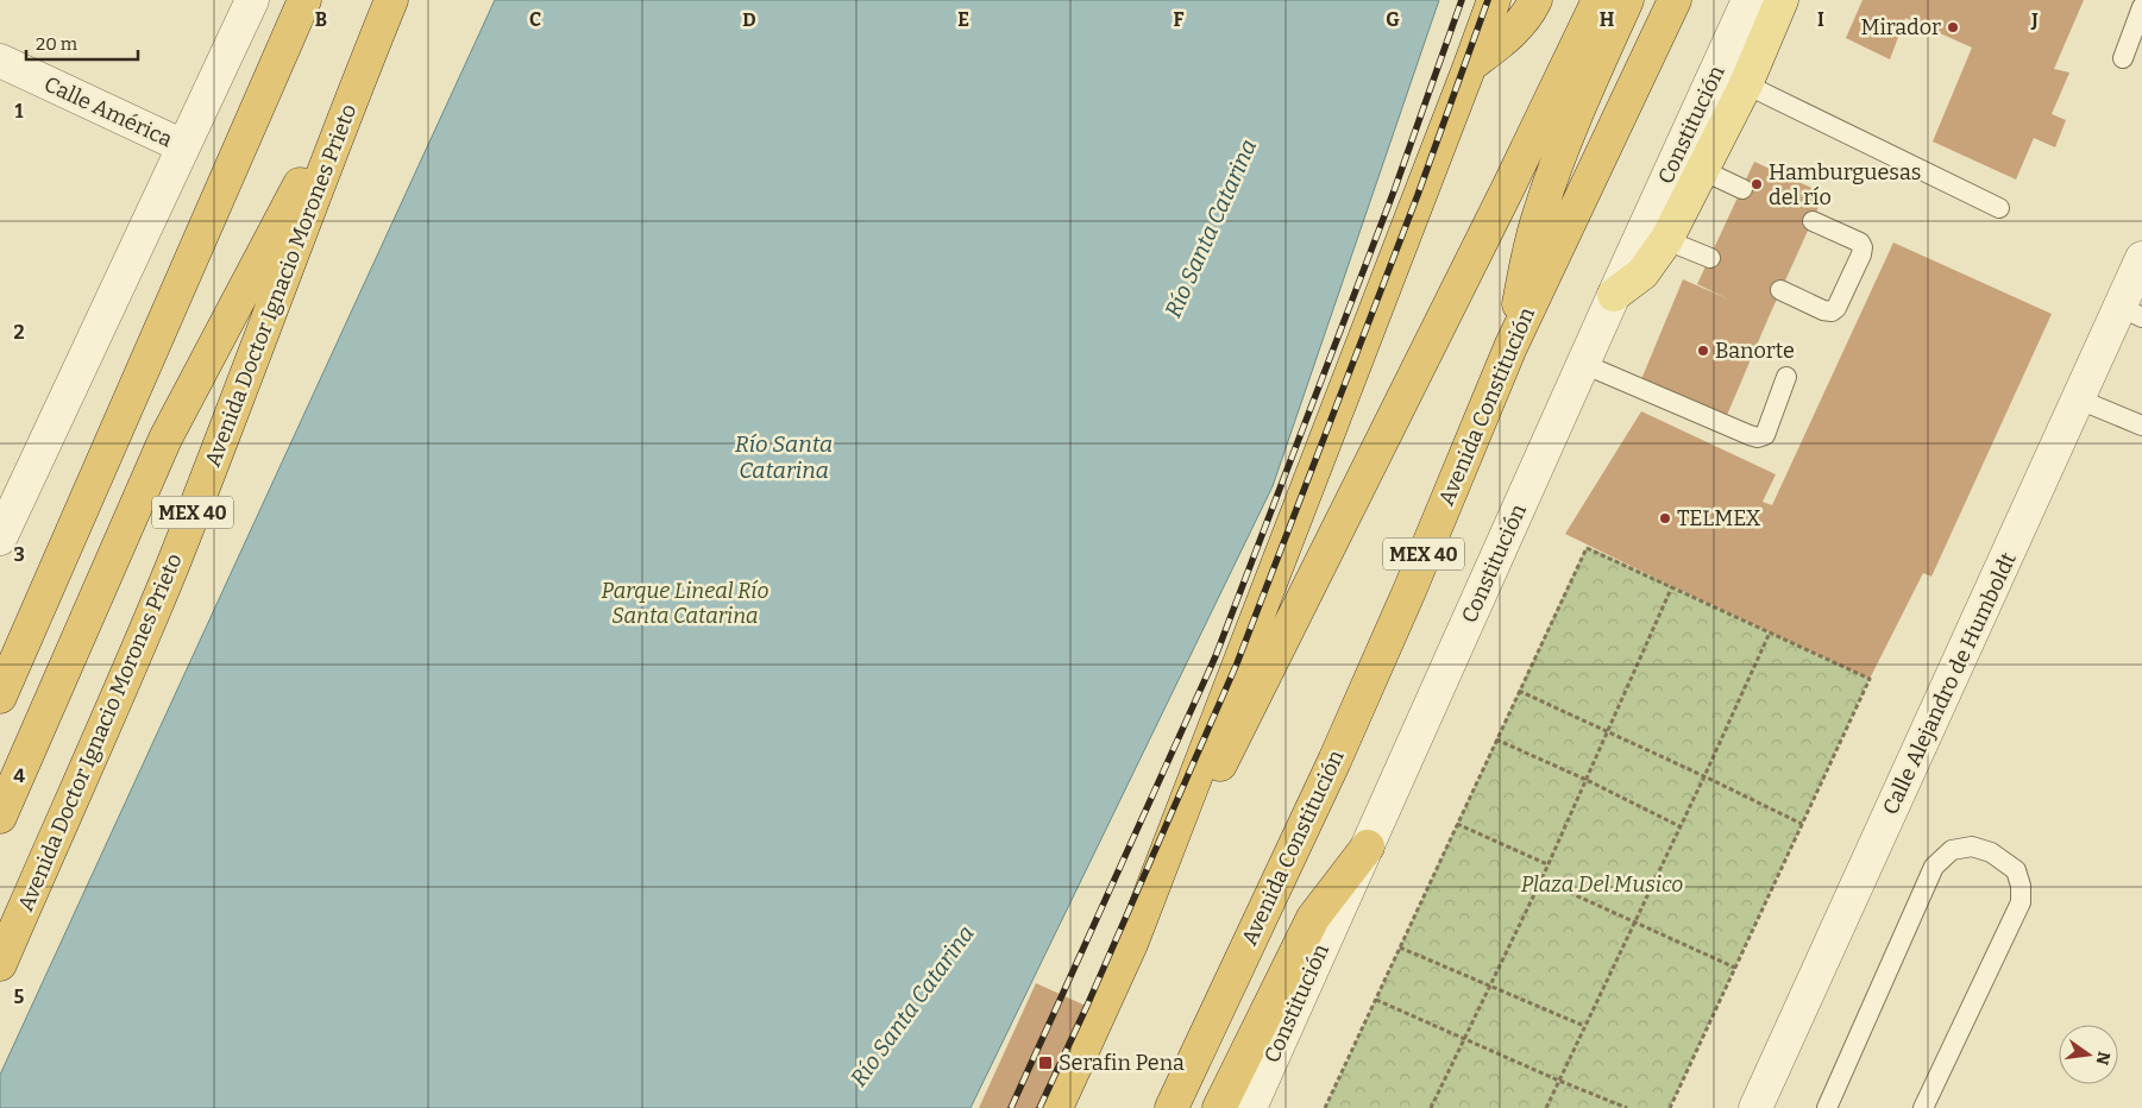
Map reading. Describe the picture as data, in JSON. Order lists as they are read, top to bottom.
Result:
{
  "streets": {
    "highway": ["Avenida Doctor Ignacio Morones Prieto", "Avenida Constitución", "MEX 40"],
    "street": ["Calle América", "Constitución", "Calle Alejandro de Humboldt"]
  },
  "crossings": [
    ["Avenida Doctor Ignacio Morones Prieto", "MEX 40"]
  ],
  "water": ["Río Santa Catarina"],
  "parks": ["Parque Lineal Río Santa Catarina", "Plaza Del Musico"],
  "places": {
    "other": [
      "Mirador",
      "Hamburguesas del río",
      "Banorte",
      "TELMEX"
    ],
    "transit": ["Serafin Pena"]
  },
  "scale_bar": "20 m",
  "north": "right",
  "grid": {
    "columns": [
      "B",
      "C",
      "D",
      "E",
      "F",
      "G",
      "H",
      "I",
      "J"
    ],
    "rows": [
      "1",
      "2",
      "3",
      "4",
      "5"
    ]
  }
}
